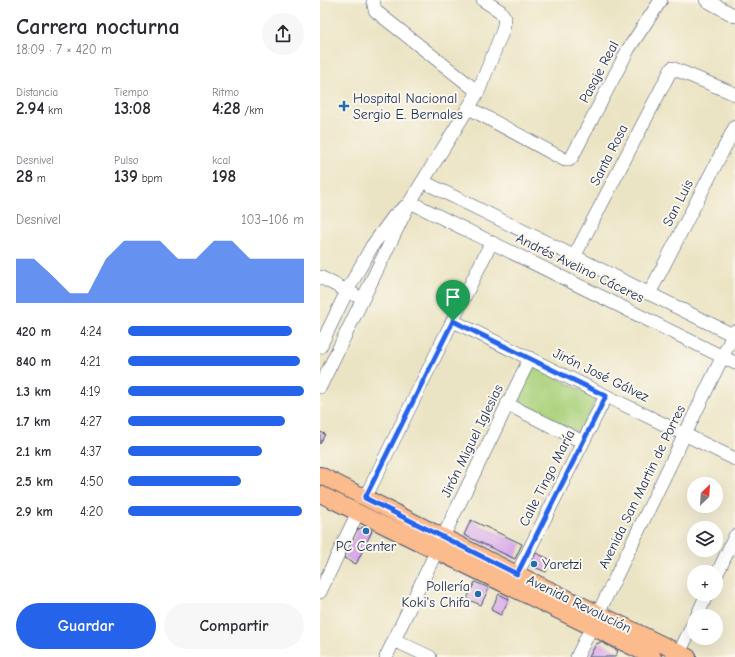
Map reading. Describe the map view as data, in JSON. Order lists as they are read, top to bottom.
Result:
{
  "streets": {
    "main road": ["Avenida Revolución"],
    "street": [
      "Pasaje Real",
      "Santa Rosa",
      "San Luis",
      "Andrés Avelino Cáceres",
      "Jirón José Gálvez",
      "Jirón Miguel Iglesias",
      "Calle Tingo María",
      "Avenida San Martin de Porres"
    ]
  },
  "crossings": [
    ["Santa Rosa", "Andrés Avelino Cáceres"],
    ["San Luis", "Andrés Avelino Cáceres"],
    ["Andrés Avelino Cáceres", "Avenida San Martin de Porres"],
    ["Jirón José Gálvez", "Jirón Miguel Iglesias"],
    ["Jirón José Gálvez", "Calle Tingo María"],
    ["Jirón José Gálvez", "Avenida San Martin de Porres"],
    ["Jirón Miguel Iglesias", "Avenida Revolución"],
    ["Calle Tingo María", "Avenida Revolución"],
    ["Avenida San Martin de Porres", "Avenida Revolución"]
  ],
  "places": {
    "health": ["Hospital Nacional Sergio E. Bernales"],
    "other": ["PC Center", "Yaretzi", "Pollería Koki's Chifa"]
  },
  "north": "top right",
  "page": {
    "heading": ["Carrera nocturna", "18:09 · 7 × 420 m"],
    "stats": [
      ["Distancia", "2.94 km"],
      ["Tiempo", "13:08"],
      ["Ritmo", "4:28 /km"],
      ["Desnivel", "28 m"],
      ["Pulso", "139 bpm"],
      ["kcal", "198"]
    ],
    "chart": ["Desnivel", "103–106 m"],
    "list": [
      {
        "name": "420 m",
        "note": "4:24"
      },
      {
        "name": "840 m",
        "note": "4:21"
      },
      {
        "name": "1.3 km",
        "note": "4:19"
      },
      {
        "name": "1.7 km",
        "note": "4:27"
      },
      {
        "name": "2.1 km",
        "note": "4:37"
      },
      {
        "name": "2.5 km",
        "note": "4:50"
      },
      {
        "name": "2.9 km",
        "note": "4:20"
      }
    ],
    "map_buttons": ["+", "−"],
    "buttons": ["Guardar", "Compartir"]
  }
}
